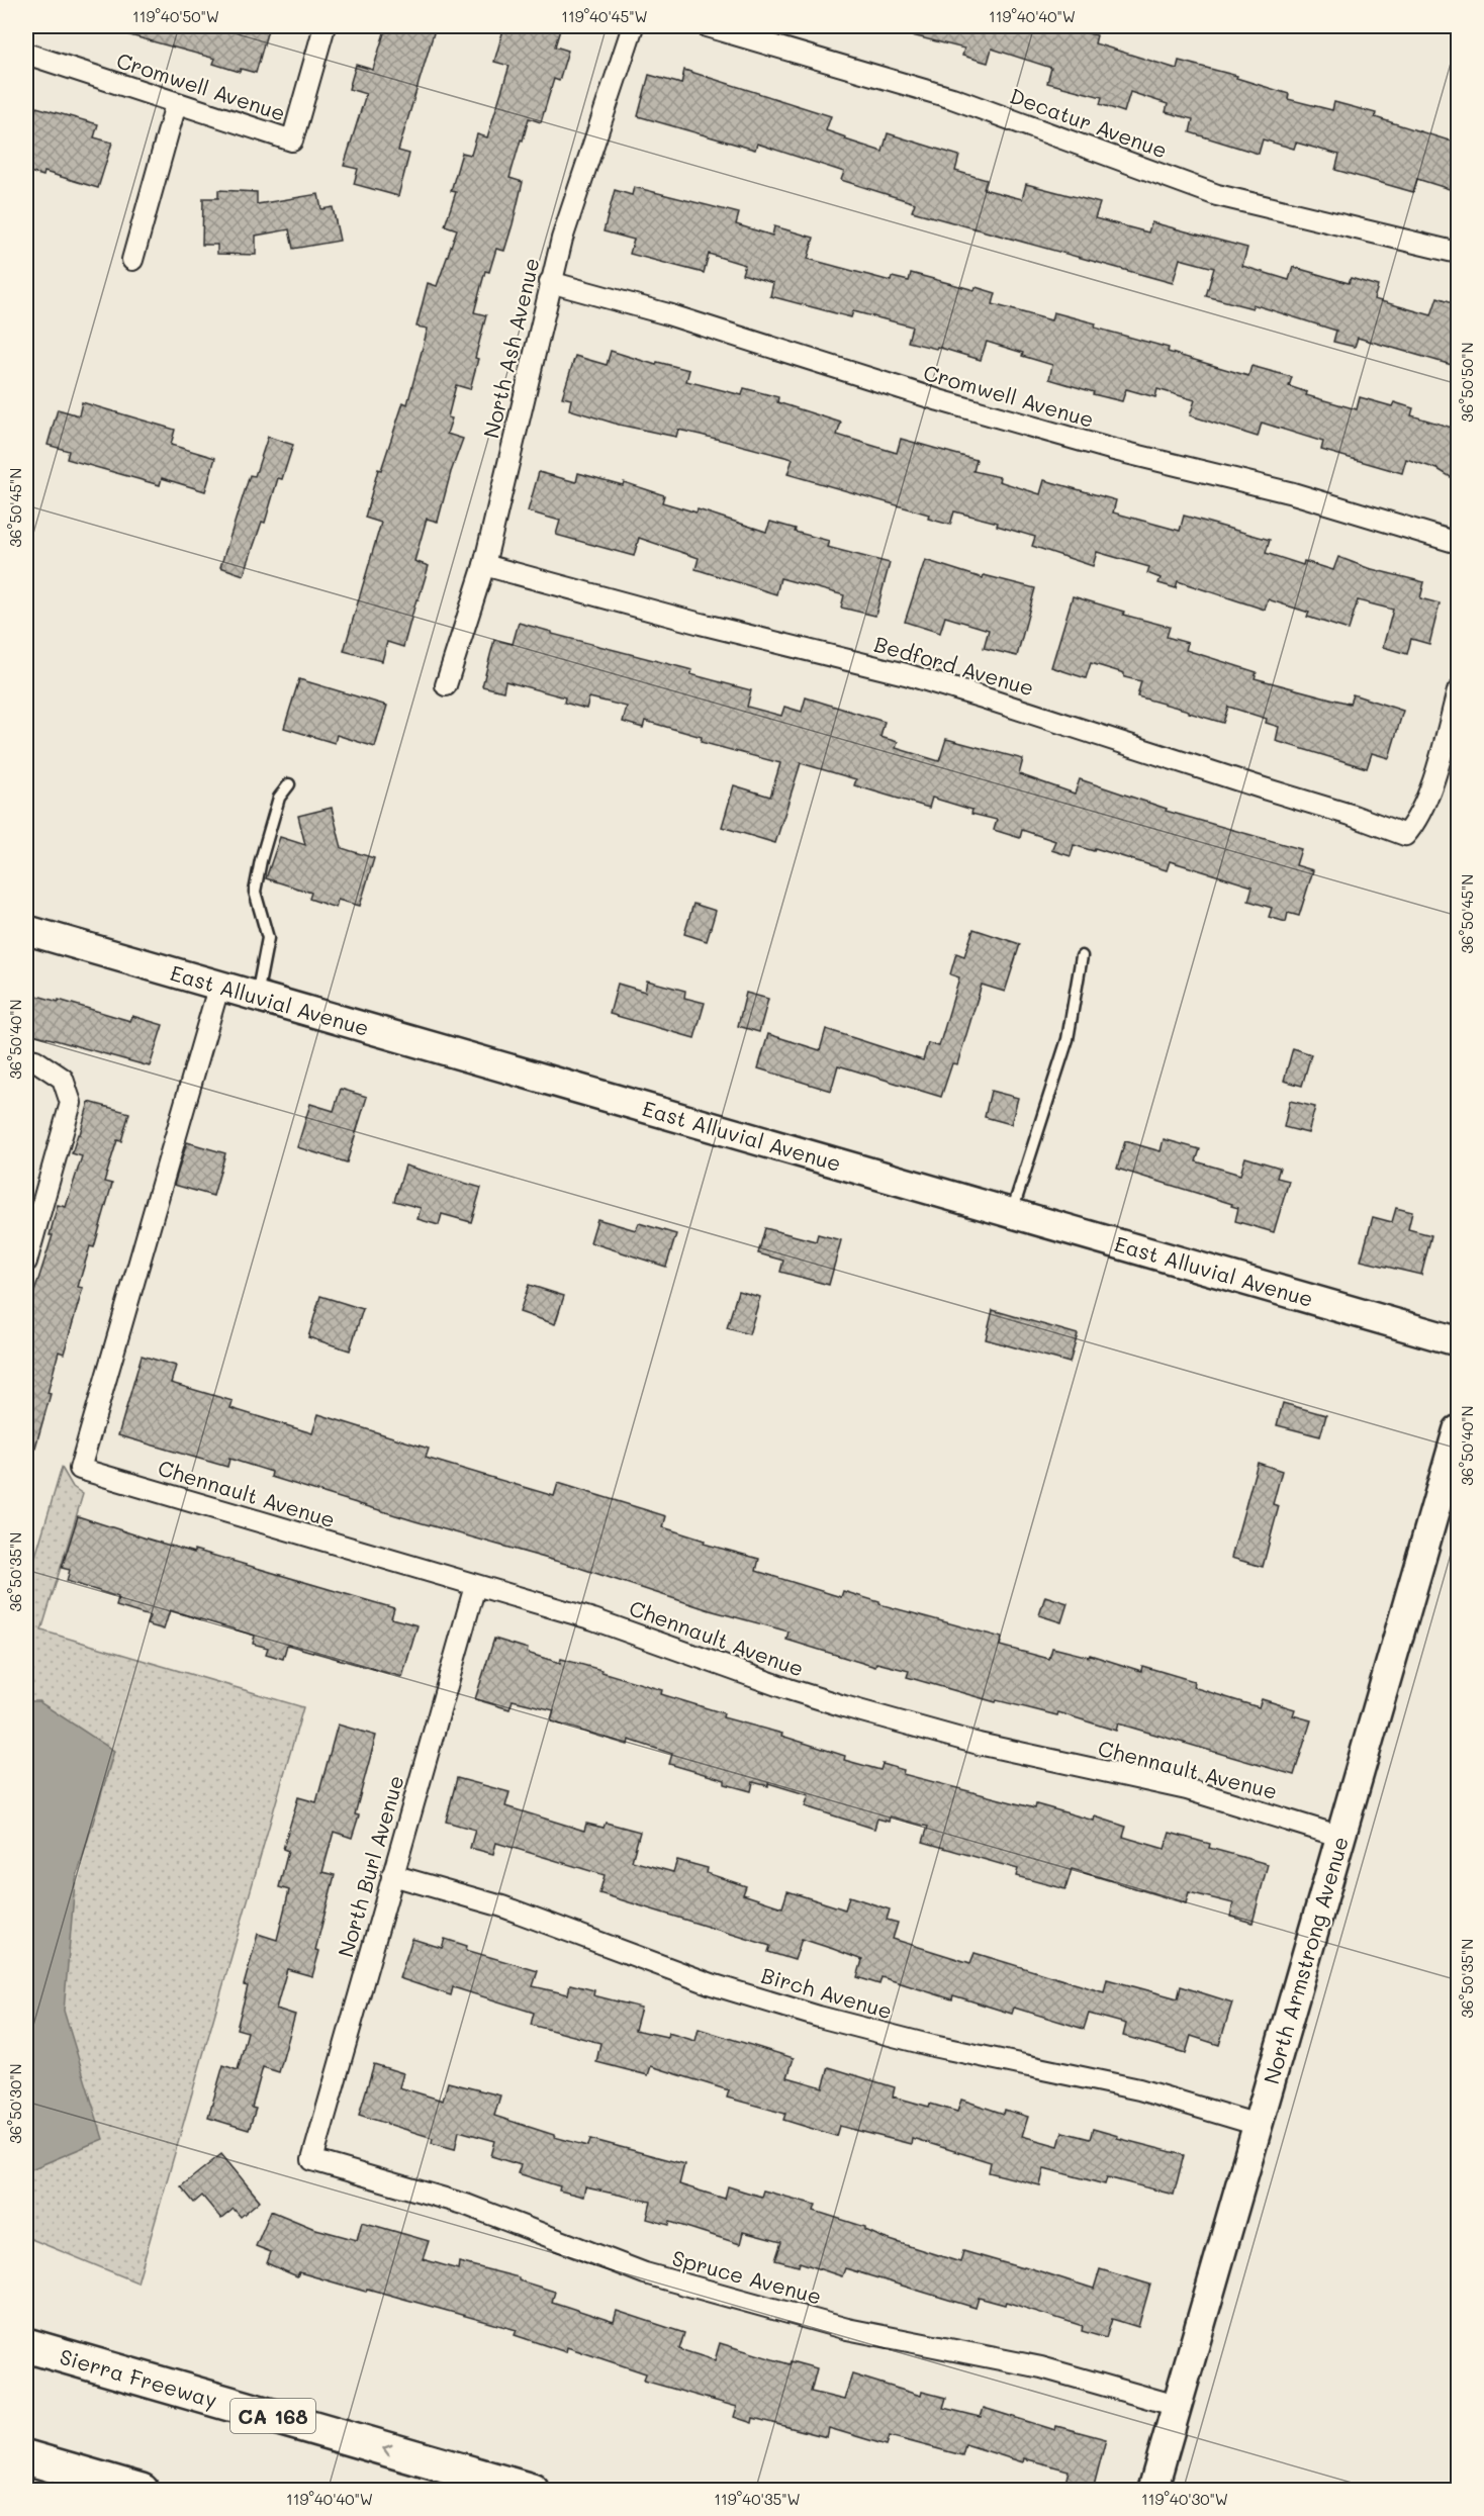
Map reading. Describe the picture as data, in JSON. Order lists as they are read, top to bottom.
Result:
{
  "streets": {
    "highway": ["Sierra Freeway", "CA 168"],
    "street": [
      "Cromwell Avenue",
      "Decatur Avenue",
      "North Ash Avenue",
      "Bedford Avenue",
      "East Alluvial Avenue",
      "Chennault Avenue",
      "North Burl Avenue",
      "North Armstrong Avenue",
      "Birch Avenue",
      "Spruce Avenue"
    ]
  },
  "crossings": [
    ["Cromwell Avenue", "North Ash Avenue"],
    ["North Ash Avenue", "Bedford Avenue"],
    ["East Alluvial Avenue", "Chennault Avenue"],
    ["Chennault Avenue", "North Burl Avenue"],
    ["Chennault Avenue", "North Armstrong Avenue"],
    ["North Burl Avenue", "Birch Avenue"],
    ["North Burl Avenue", "Spruce Avenue"],
    ["North Armstrong Avenue", "Birch Avenue"],
    ["North Armstrong Avenue", "Spruce Avenue"]
  ],
  "one_way": ["Sierra Freeway"],
  "coordinates": [
    "119°40'50\"W",
    "119°40'45\"W",
    "119°40'40\"W",
    "36°50'50\"N",
    "36°50'45\"N",
    "36°50'40\"N",
    "36°50'35\"N",
    "36°50'30\"N",
    "119°40'35\"W",
    "119°40'30\"W"
  ]
}
